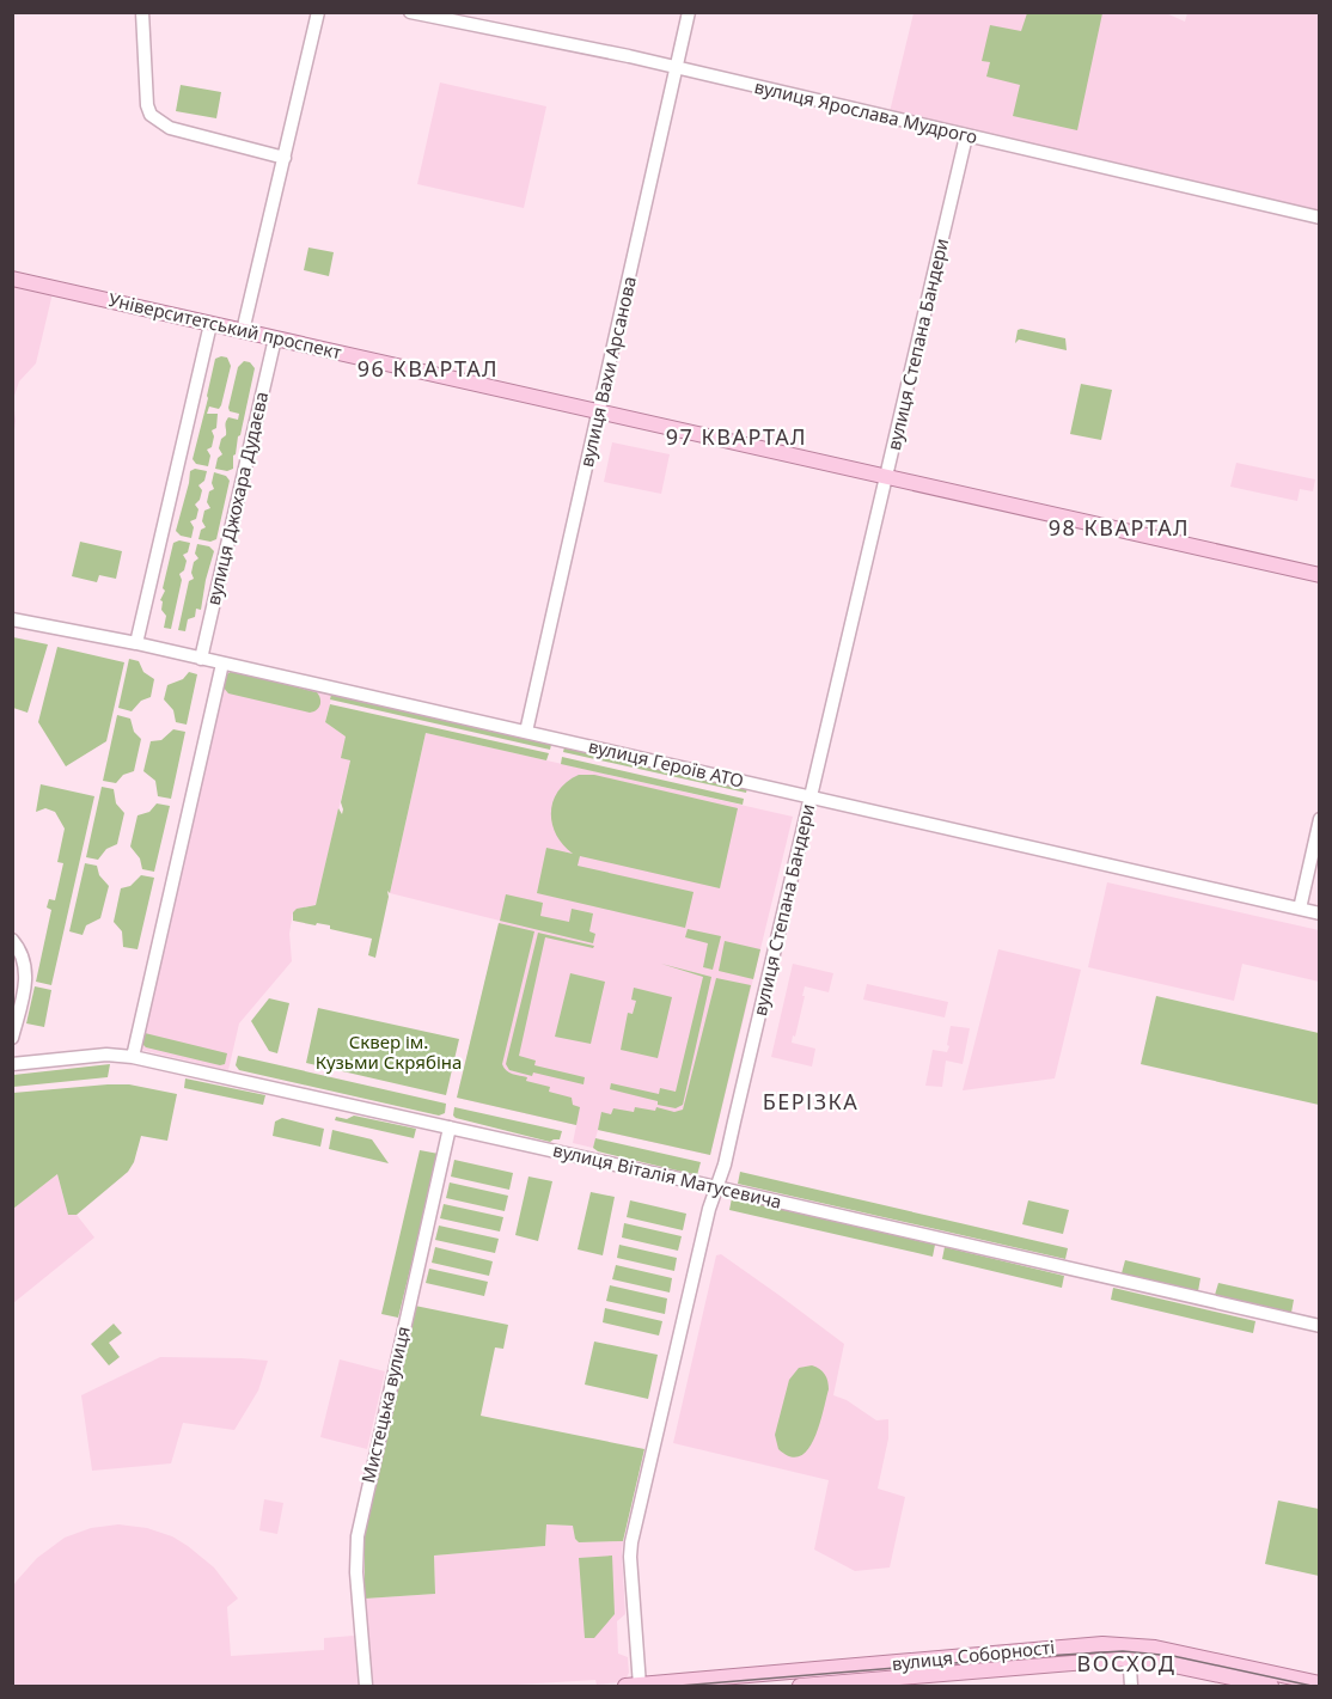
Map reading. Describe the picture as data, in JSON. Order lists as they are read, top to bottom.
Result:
{
  "streets": {
    "main road": ["Університетський проспект", "вулиця Соборності"],
    "street": [
      "вулиця Ярослава Мудрого",
      "вулиця Степана Бандери",
      "вулиця Вахи Арсанова",
      "вулиця Джохара Дудаєва",
      "вулиця Героїв АТО",
      "вулиця Віталія Матусевича",
      "Мистецька вулиця"
    ]
  },
  "crossings": [
    ["вулиця Ярослава Мудрого", "вулиця Степана Бандери"],
    ["вулиця Ярослава Мудрого", "вулиця Вахи Арсанова"],
    ["Університетський проспект", "вулиця Степана Бандери"],
    ["Університетський проспект", "вулиця Вахи Арсанова"],
    ["Університетський проспект", "вулиця Джохара Дудаєва"],
    ["вулиця Степана Бандери", "вулиця Героїв АТО"],
    ["вулиця Степана Бандери", "вулиця Віталія Матусевича"],
    ["вулиця Степана Бандери", "вулиця Соборності"],
    ["вулиця Вахи Арсанова", "вулиця Героїв АТО"],
    ["вулиця Джохара Дудаєва", "вулиця Героїв АТО"],
    ["вулиця Віталія Матусевича", "Мистецька вулиця"]
  ],
  "districts": [
    "96 КВАРТАЛ",
    "97 КВАРТАЛ",
    "98 КВАРТАЛ",
    "БЕРІЗКА",
    "ВОСХОД"
  ],
  "parks": ["Сквер ім. Кузьми Скрябіна"]
}
